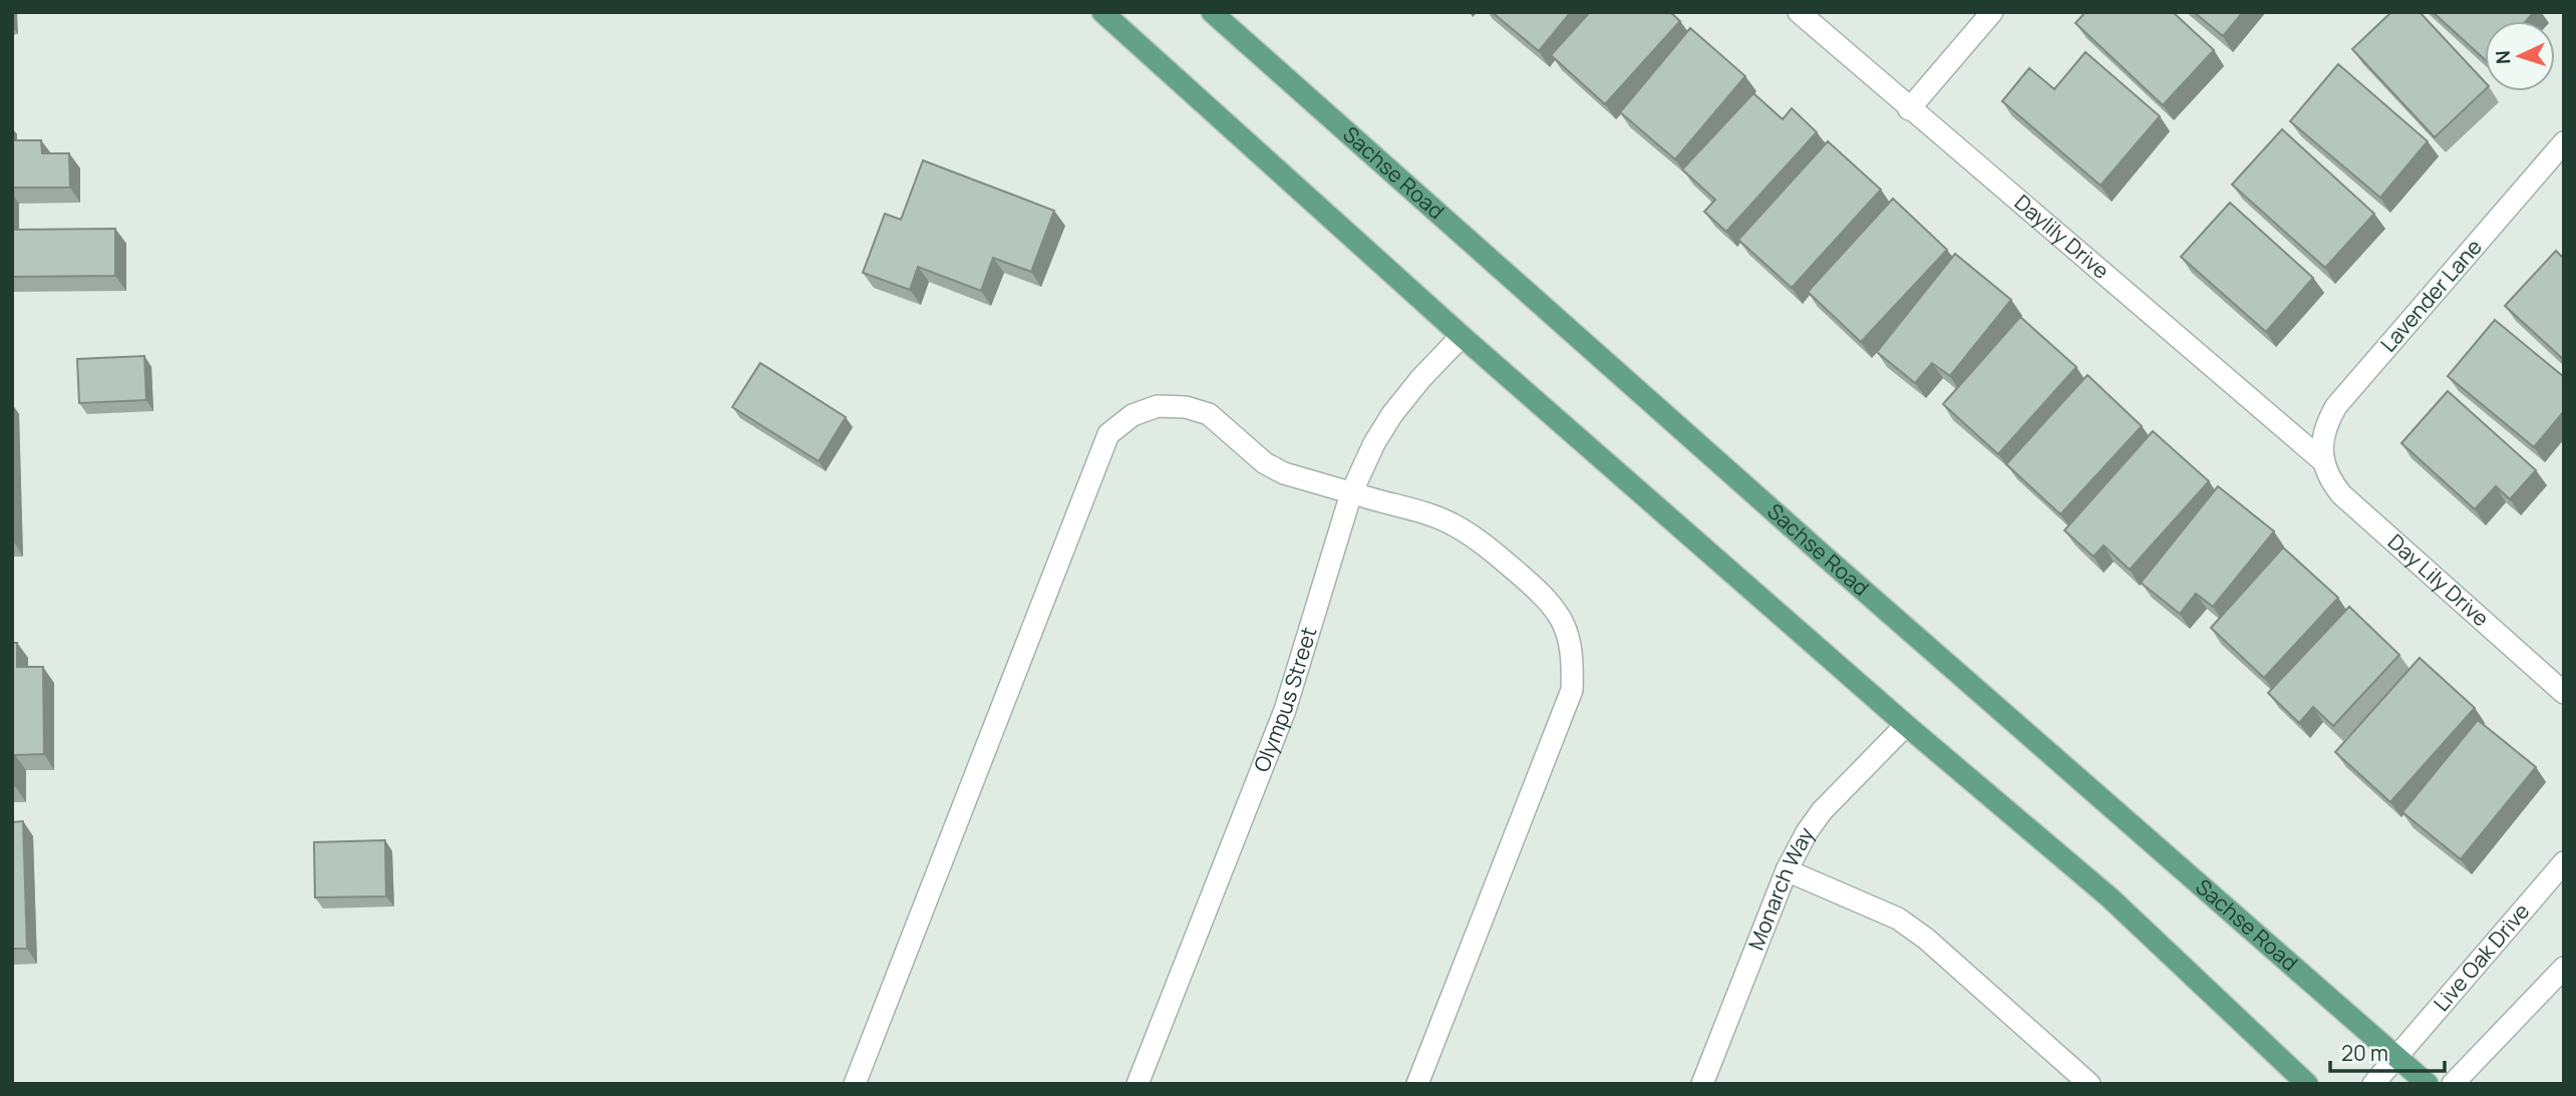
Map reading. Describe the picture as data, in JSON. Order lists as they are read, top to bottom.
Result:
{
  "streets": {
    "main road": ["Sachse Road"],
    "street": [
      "Daylily Drive",
      "Lavender Lane",
      "Day Lily Drive",
      "Olympus Street",
      "Monarch Way",
      "Live Oak Drive"
    ]
  },
  "crossings": [
    ["Sachse Road", "Live Oak Drive"],
    ["Daylily Drive", "Lavender Lane"],
    ["Daylily Drive", "Day Lily Drive"],
    ["Lavender Lane", "Day Lily Drive"]
  ],
  "scale_bar": "20 m",
  "north": "left"
}
